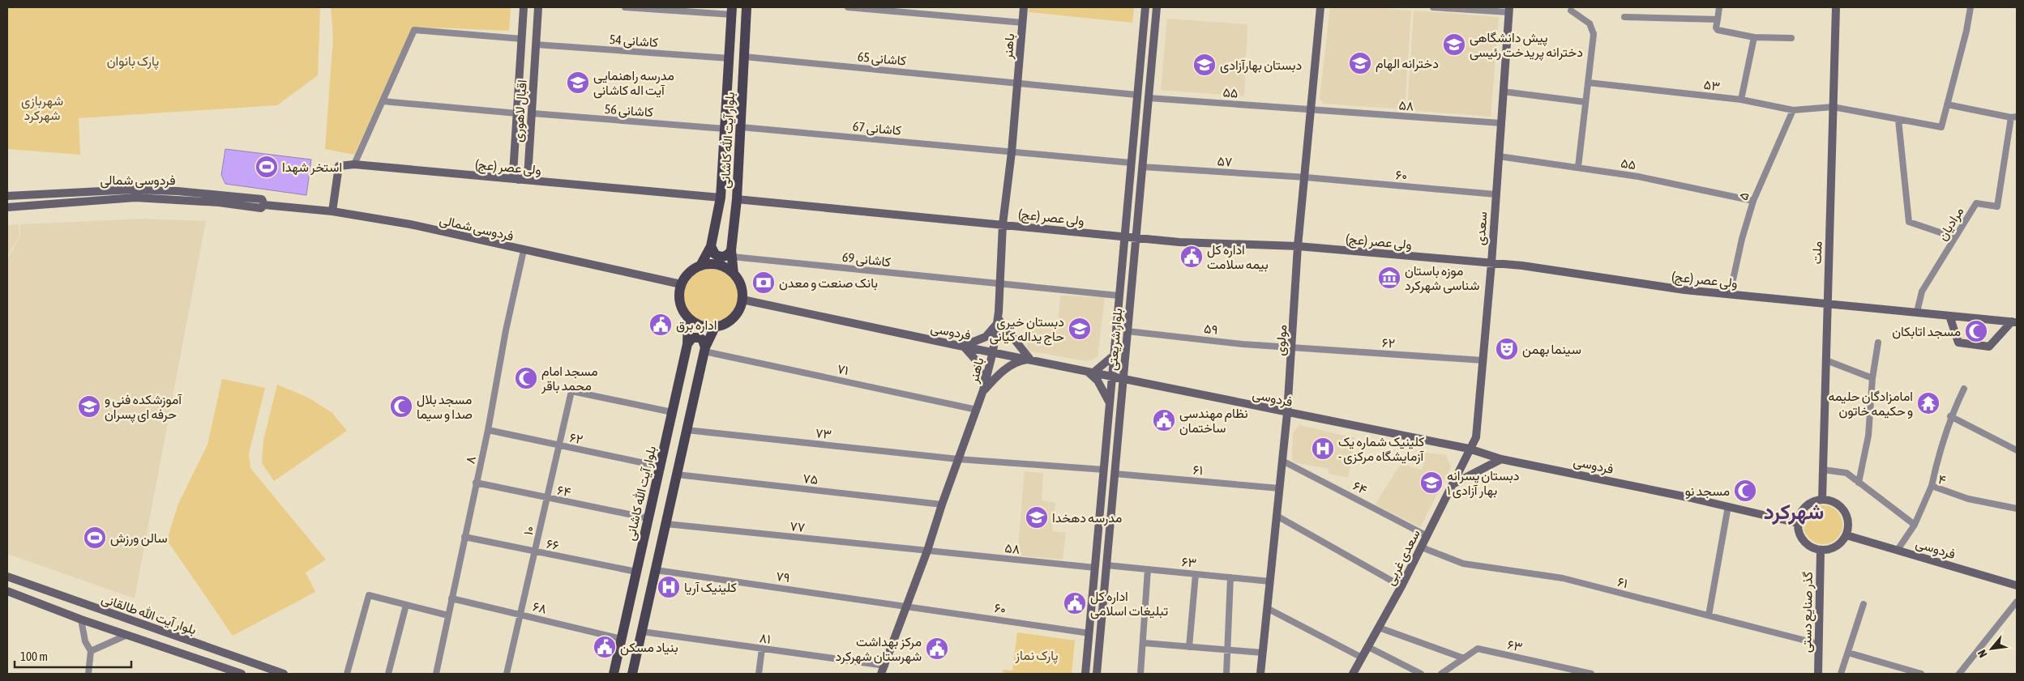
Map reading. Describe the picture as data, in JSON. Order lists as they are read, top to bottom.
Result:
{
  "streets": {
    "main road": [
      "باهنر",
      "اقبال لاهوری",
      "بلوار آیت الله کاشانی",
      "ولی عصر (عج)",
      "فردوسی شمالی",
      "سعدی",
      "ملت",
      "فردوسی",
      "بلوار شریعتی",
      "مولوی",
      "سعدی غربی",
      "گذر صنایع دستی",
      "بلوار آیت الله طالقانی"
    ],
    "street": [
      "کاشانی 54",
      "کاشانی 65",
      "۵۳",
      "۵۵",
      "۵۸",
      "کاشانی 56",
      "کاشانی 67",
      "۵۷",
      "۶۰",
      "۵",
      "مرادیان",
      "کاشانی 69",
      "۵۹",
      "۶۲",
      "۷۱",
      "۷۳",
      "۸",
      "۶۱",
      "۷۵",
      "۴",
      "۶۴",
      "۷۷",
      "۱۰",
      "۶۶",
      "۶۳",
      "۷۹",
      "۶۸",
      "۸۱"
    ]
  },
  "crossings": [
    ["کاشانی 54", "اقبال لاهوری"],
    ["کاشانی 54", "بلوار آیت الله کاشانی"],
    ["باهنر", "کاشانی 65"],
    ["باهنر", "۵۸"],
    ["باهنر", "کاشانی 67"],
    ["باهنر", "ولی عصر (عج)"],
    ["باهنر", "۶۰"],
    ["باهنر", "کاشانی 69"],
    ["باهنر", "فردوسی"],
    ["باهنر", "۷۱"],
    ["باهنر", "۷۳"],
    ["باهنر", "۷۵"],
    ["باهنر", "۷۷"],
    ["باهنر", "۷۹"],
    ["باهنر", "۸۱"],
    ["کاشانی 65", "بلوار آیت الله کاشانی"],
    ["کاشانی 65", "بلوار شریعتی"],
    ["۵۳", "۵"],
    ["۵۳", "ملت"],
    ["۵۵", "۵۸"],
    ["۵۵", "۵"],
    ["۵۵", "سعدی"],
    ["۵۵", "بلوار شریعتی"],
    ["۵۵", "مولوی"],
    ["۵۸", "سعدی"],
    ["۵۸", "بلوار شریعتی"],
    ["۵۸", "مولوی"],
    ["۵۸", "۷۷"],
    ["کاشانی 56", "اقبال لاهوری"],
    ["کاشانی 56", "بلوار آیت الله کاشانی"],
    ["اقبال لاهوری", "ولی عصر (عج)"],
    ["کاشانی 67", "بلوار آیت الله کاشانی"],
    ["کاشانی 67", "بلوار شریعتی"],
    ["بلوار آیت الله کاشانی", "ولی عصر (عج)"],
    ["بلوار آیت الله کاشانی", "فردوسی شمالی"],
    ["بلوار آیت الله کاشانی", "کاشانی 69"],
    ["بلوار آیت الله کاشانی", "فردوسی"],
    ["بلوار آیت الله کاشانی", "۶۲"],
    ["بلوار آیت الله کاشانی", "۶۴"],
    ["بلوار آیت الله کاشانی", "۱۰"],
    ["بلوار آیت الله کاشانی", "۶۶"],
    ["بلوار آیت الله کاشانی", "۶۸"],
    ["۵۷", "۶۰"],
    ["۵۷", "بلوار شریعتی"],
    ["۵۷", "مولوی"],
    ["ولی عصر (عج)", "۵"],
    ["ولی عصر (عج)", "مرادیان"],
    ["ولی عصر (عج)", "سعدی"],
    ["ولی عصر (عج)", "ملت"],
    ["ولی عصر (عج)", "بلوار شریعتی"],
    ["ولی عصر (عج)", "مولوی"],
    ["۶۰", "سعدی"],
    ["۶۰", "بلوار شریعتی"],
    ["۶۰", "مولوی"],
    ["۶۰", "۷۹"],
    ["فردوسی شمالی", "فردوسی"],
    ["فردوسی شمالی", "۸"],
    ["سعدی", "فردوسی"],
    ["سعدی", "۶۲"],
    ["سعدی", "سعدی غربی"],
    ["ملت", "فردوسی"],
    ["ملت", "گذر صنایع دستی"],
    ["کاشانی 69", "بلوار شریعتی"],
    ["۵۹", "بلوار شریعتی"],
    ["۵۹", "مولوی"],
    ["۵۹", "۶۲"],
    ["فردوسی", "بلوار شریعتی"],
    ["فردوسی", "مولوی"],
    ["فردوسی", "۴"],
    ["فردوسی", "سعدی غربی"],
    ["فردوسی", "گذر صنایع دستی"],
    ["بلوار شریعتی", "۷۳"],
    ["بلوار شریعتی", "۶۱"],
    ["بلوار شریعتی", "۶۳"],
    ["مولوی", "۶۲"],
    ["مولوی", "۶۱"],
    ["مولوی", "۶۴"],
    ["مولوی", "۶۳"],
    ["۶۲", "۸"],
    ["۶۲", "۱۰"],
    ["۸", "۶۴"],
    ["۸", "۶۶"],
    ["۸", "۶۸"],
    ["۶۱", "سعدی غربی"],
    ["۶۱", "گذر صنایع دستی"],
    ["۶۴", "۱۰"],
    ["۶۴", "سعدی غربی"],
    ["۱۰", "۶۶"],
    ["۱۰", "۶۸"]
  ],
  "districts": ["شهرکرد"],
  "parks": ["پارک بانوان", "شهربازی شهرکرد", "پارک نماز"],
  "places": {
    "school or university": [
      "پیش دانشگاهی دخترانه پریدخت رئیسی",
      "دخترانه الهام",
      "دبستان بهارآزادی",
      "مدرسه راهنمایی آیت اله کاشانی",
      "دبستان خیری حاج یداله کیانی",
      "آموزشکده فنی و حرفه ای پسران",
      "دبستان پسرانه بهار آزادی ۱",
      "مدرسه دهخدا"
    ],
    "sports": ["استخر شهدا", "سالن ورزش"],
    "public building": [
      "اداره کل بیمه سلامت",
      "اداره برق",
      "نظام مهندسی ساختمان",
      "اداره کل تبلیغات اسلامی",
      "بنیاد مسکن",
      "مرکز بهداشت شهرستان شهرکرد"
    ],
    "museum": ["موزه باستان شناسی شهرکرد"],
    "bank": ["بانک صنعت و معدن"],
    "mosque": [
      "مسجد اتابکان",
      "مسجد امام محمد باقر",
      "مسجد بلال صدا و سیما",
      "مسجد نو"
    ],
    "theatre": ["سینما بهمن"],
    "temple": ["امامزادگان حلیمه و حکیمه خاتون"],
    "hospital": ["کلینیک شماره یک - آزمایشگاه مرکزی", "کلینیک آریا"]
  },
  "scale_bar": "100 m",
  "north": "bottom left"
}
